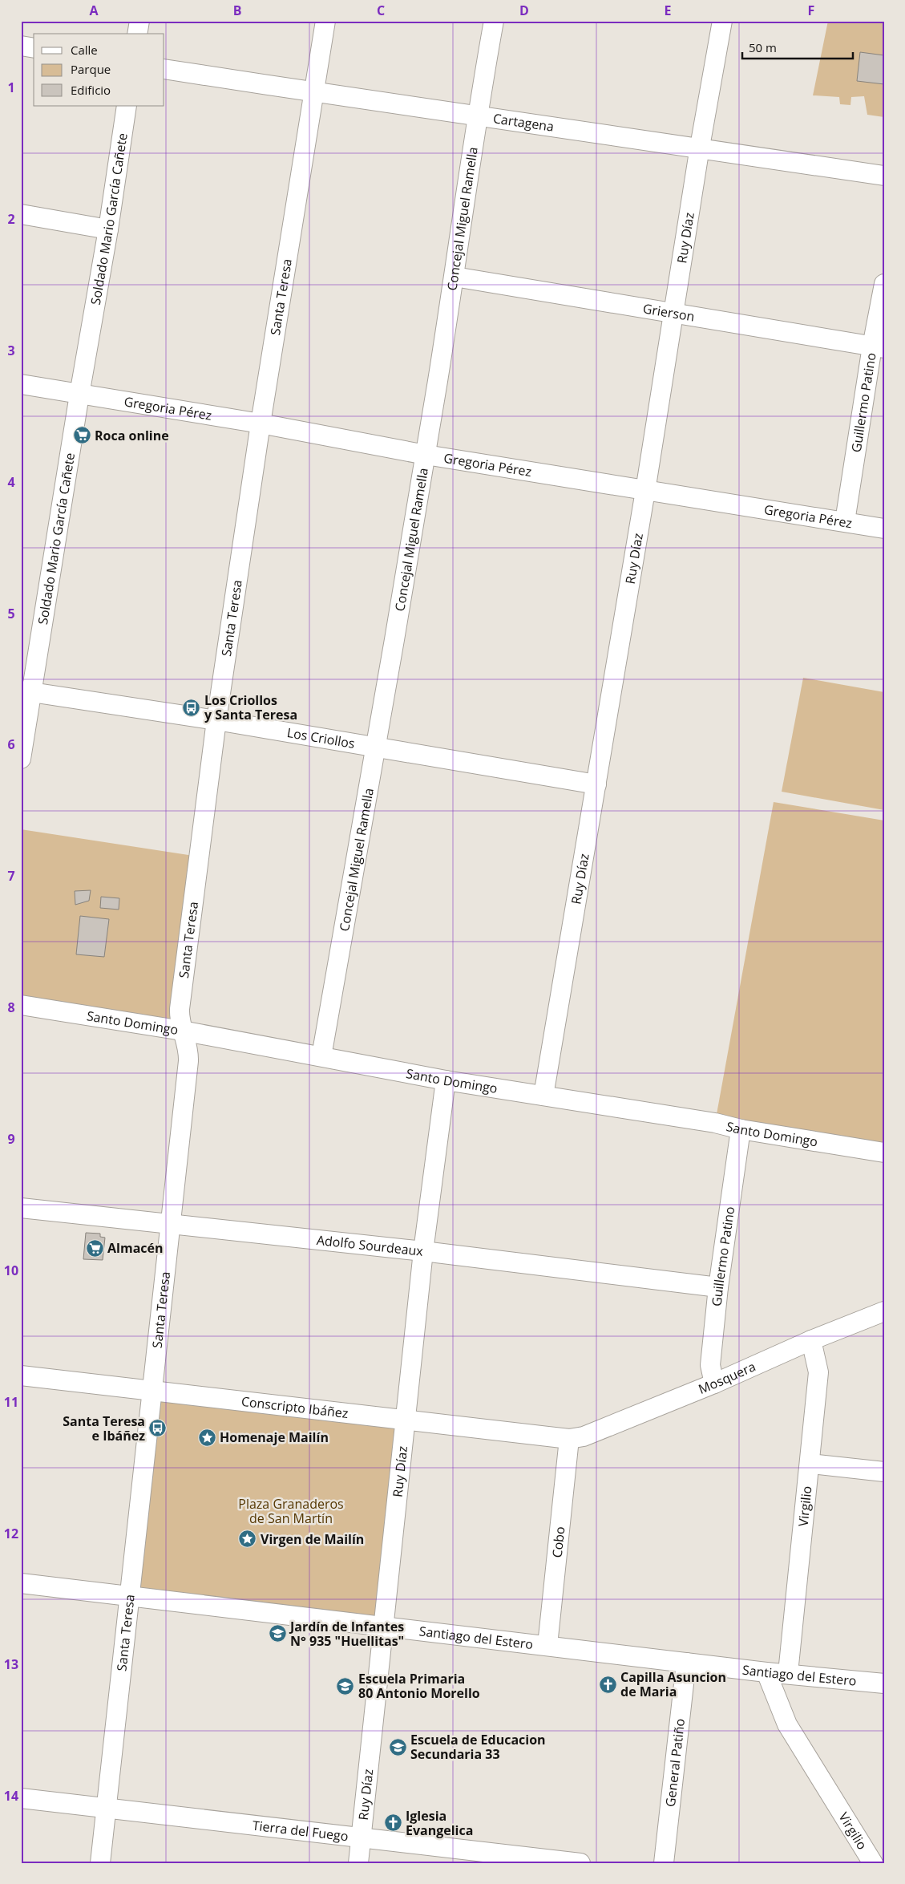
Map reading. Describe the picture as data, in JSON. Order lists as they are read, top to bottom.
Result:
{
  "streets": {
    "street": [
      "Cartagena",
      "Soldado Mario García Cañete",
      "Concejal Miguel Ramella",
      "Ruy Díaz",
      "Santa Teresa",
      "Grierson",
      "Guillermo Patino",
      "Gregoria Pérez",
      "Los Criollos",
      "Santo Domingo",
      "Adolfo Sourdeaux",
      "Mosquera",
      "Conscripto Ibáñez",
      "Virgilio",
      "Cobo",
      "Santiago del Estero",
      "General Patiño",
      "Tierra del Fuego"
    ]
  },
  "crossings": [
    ["Cartagena", "Concejal Miguel Ramella"],
    ["Cartagena", "Ruy Díaz"],
    ["Cartagena", "Santa Teresa"],
    ["Soldado Mario García Cañete", "Gregoria Pérez"],
    ["Soldado Mario García Cañete", "Los Criollos"],
    ["Concejal Miguel Ramella", "Grierson"],
    ["Concejal Miguel Ramella", "Gregoria Pérez"],
    ["Concejal Miguel Ramella", "Los Criollos"],
    ["Concejal Miguel Ramella", "Santo Domingo"],
    ["Ruy Díaz", "Grierson"],
    ["Ruy Díaz", "Gregoria Pérez"],
    ["Ruy Díaz", "Los Criollos"],
    ["Ruy Díaz", "Santo Domingo"],
    ["Ruy Díaz", "Adolfo Sourdeaux"],
    ["Ruy Díaz", "Conscripto Ibáñez"],
    ["Ruy Díaz", "Santiago del Estero"],
    ["Ruy Díaz", "Tierra del Fuego"],
    ["Santa Teresa", "Gregoria Pérez"],
    ["Santa Teresa", "Los Criollos"],
    ["Santa Teresa", "Santo Domingo"],
    ["Santa Teresa", "Adolfo Sourdeaux"],
    ["Santa Teresa", "Conscripto Ibáñez"],
    ["Santa Teresa", "Santiago del Estero"],
    ["Santa Teresa", "Tierra del Fuego"],
    ["Grierson", "Guillermo Patino"],
    ["Guillermo Patino", "Gregoria Pérez"],
    ["Guillermo Patino", "Santo Domingo"],
    ["Guillermo Patino", "Adolfo Sourdeaux"],
    ["Guillermo Patino", "Mosquera"],
    ["Mosquera", "Conscripto Ibáñez"],
    ["Mosquera", "Virgilio"],
    ["Mosquera", "Cobo"],
    ["Conscripto Ibáñez", "Cobo"],
    ["Virgilio", "Santiago del Estero"],
    ["Cobo", "Santiago del Estero"],
    ["Santiago del Estero", "General Patiño"]
  ],
  "parks": ["Plaza Granaderos de San Martín"],
  "places": {
    "supermarket": ["Roca online", "Almacén"],
    "bus stop": ["Los Criollos y Santa Teresa", "Santa Teresa e Ibáñez"],
    "place": ["Homenaje Mailín", "Virgen de Mailín"],
    "school or university": ["Jardín de Infantes N° 935 \"Huellitas\"", "Escuela Primaria 80 Antonio Morello", "Escuela de Educacion Secundaria 33"],
    "church": ["Capilla Asuncion de Maria", "Iglesia Evangelica"]
  },
  "legend": ["Calle", "Parque", "Edificio"],
  "scale_bar": "50 m",
  "grid": {
    "columns": [
      "A",
      "B",
      "C",
      "D",
      "E",
      "F"
    ],
    "rows": [
      "1",
      "2",
      "3",
      "4",
      "5",
      "6",
      "7",
      "8",
      "9",
      "10",
      "11",
      "12",
      "13",
      "14"
    ]
  }
}
